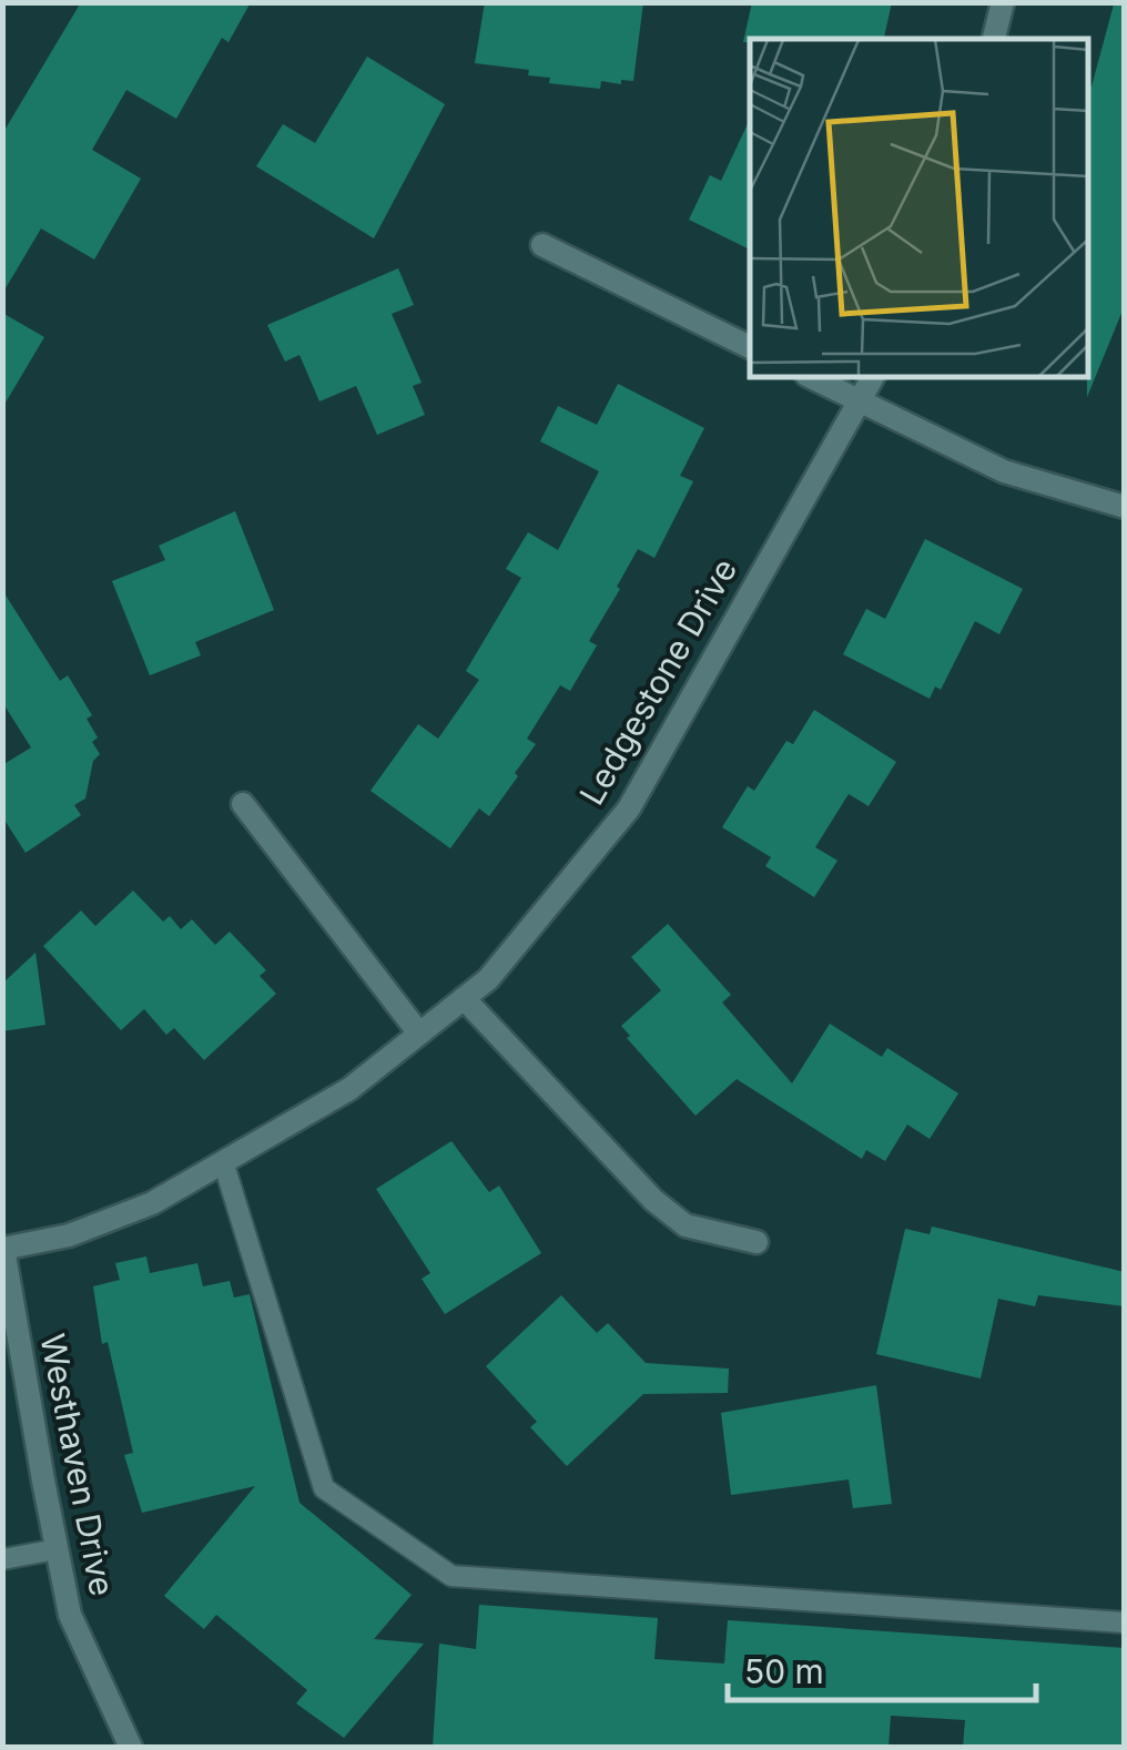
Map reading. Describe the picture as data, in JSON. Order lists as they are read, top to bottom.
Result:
{
  "streets": {
    "street": ["Ledgestone Drive", "Westhaven Drive"]
  },
  "crossings": [
    ["Ledgestone Drive", "Westhaven Drive"]
  ],
  "scale_bar": "50 m"
}
